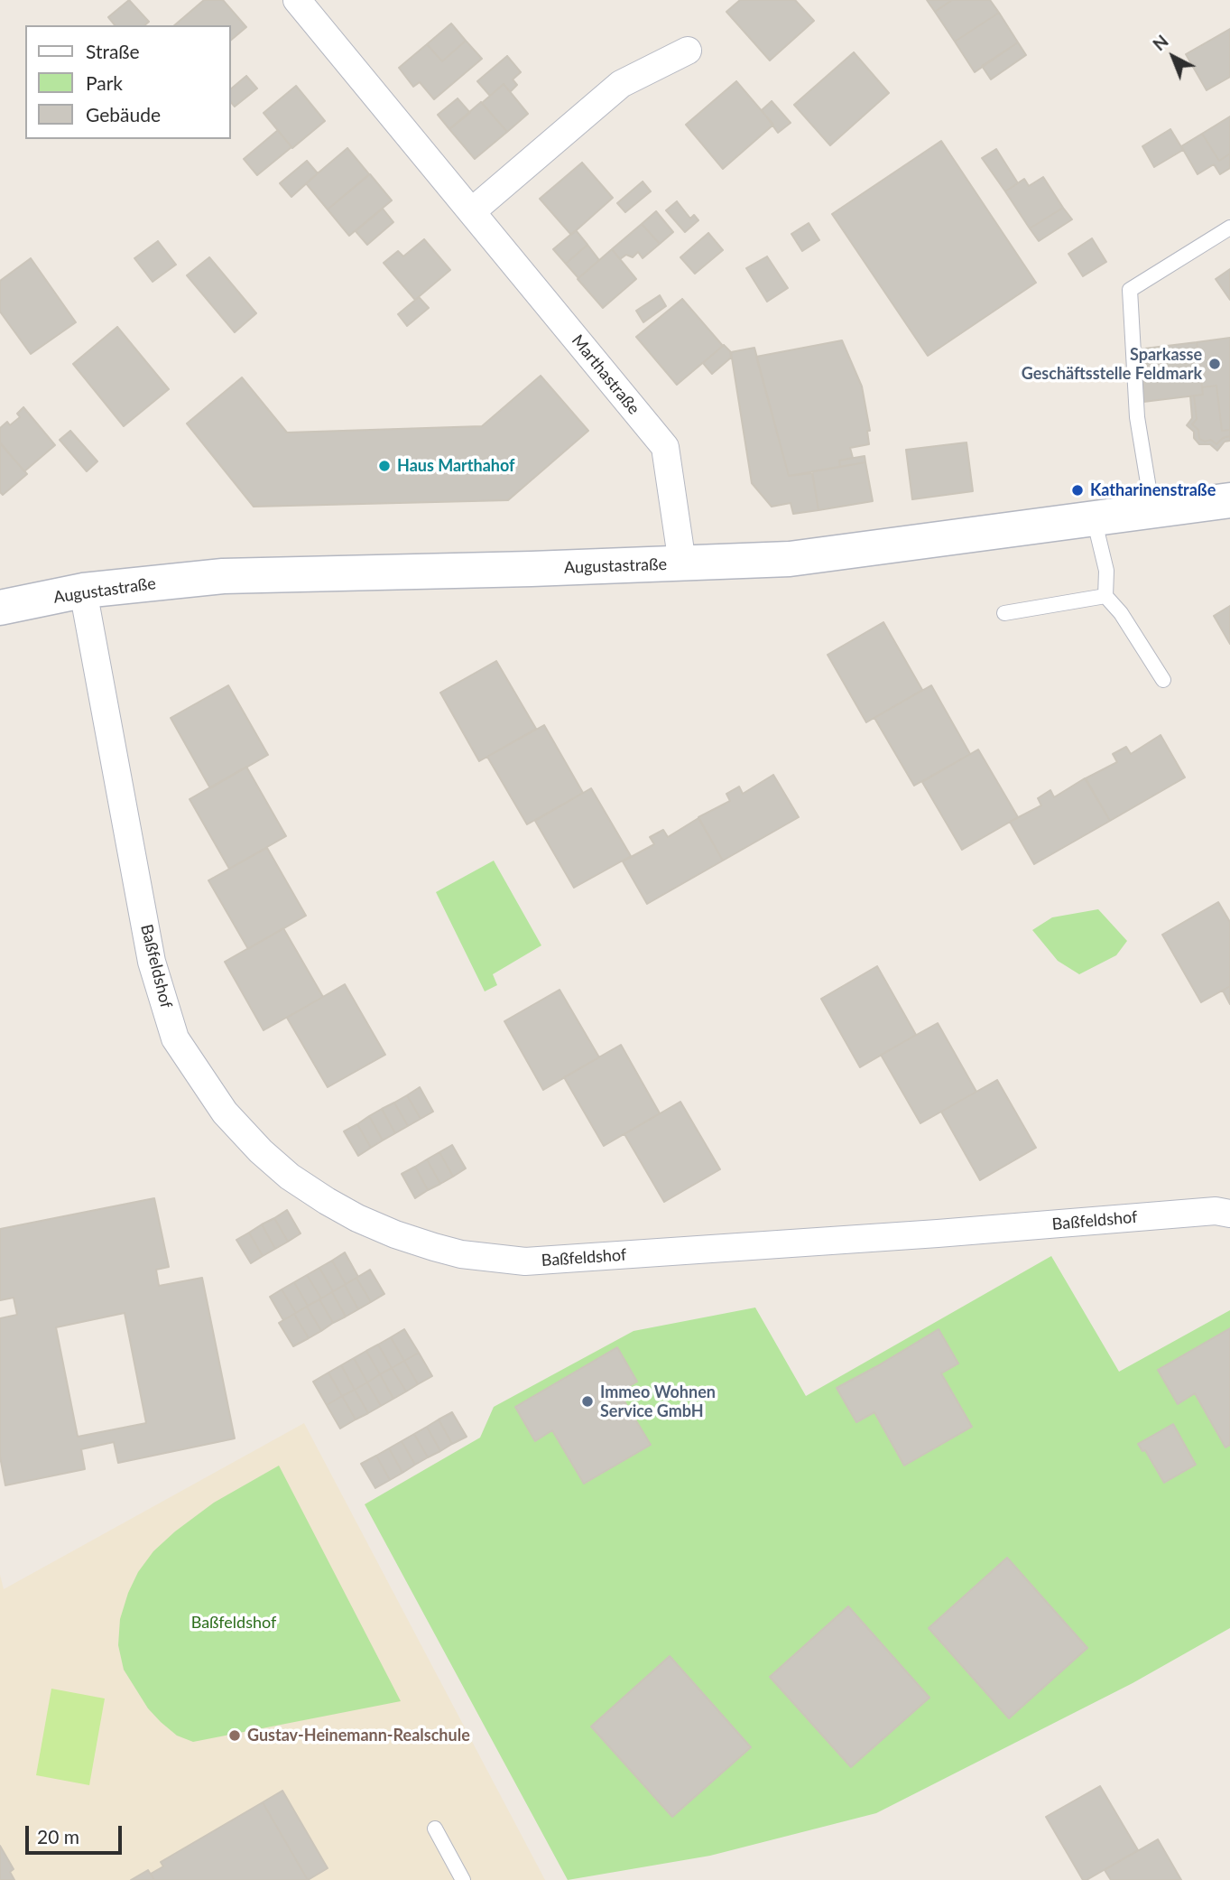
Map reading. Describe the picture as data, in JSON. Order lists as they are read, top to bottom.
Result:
{
  "streets": {
    "main road": ["Augustastraße"],
    "street": ["Marthastraße", "Baßfeldshof"]
  },
  "crossings": [
    ["Marthastraße", "Augustastraße"],
    ["Augustastraße", "Baßfeldshof"]
  ],
  "parks": ["Baßfeldshof"],
  "places": [
    "Sparkasse Geschäftsstelle Feldmark",
    "Haus Marthahof",
    "Katharinenstraße",
    "Immeo Wohnen Service GmbH",
    "Gustav-Heinemann-Realschule"
  ],
  "legend": ["Straße", "Park", "Gebäude"],
  "scale_bar": "20 m",
  "north": "top left"
}
